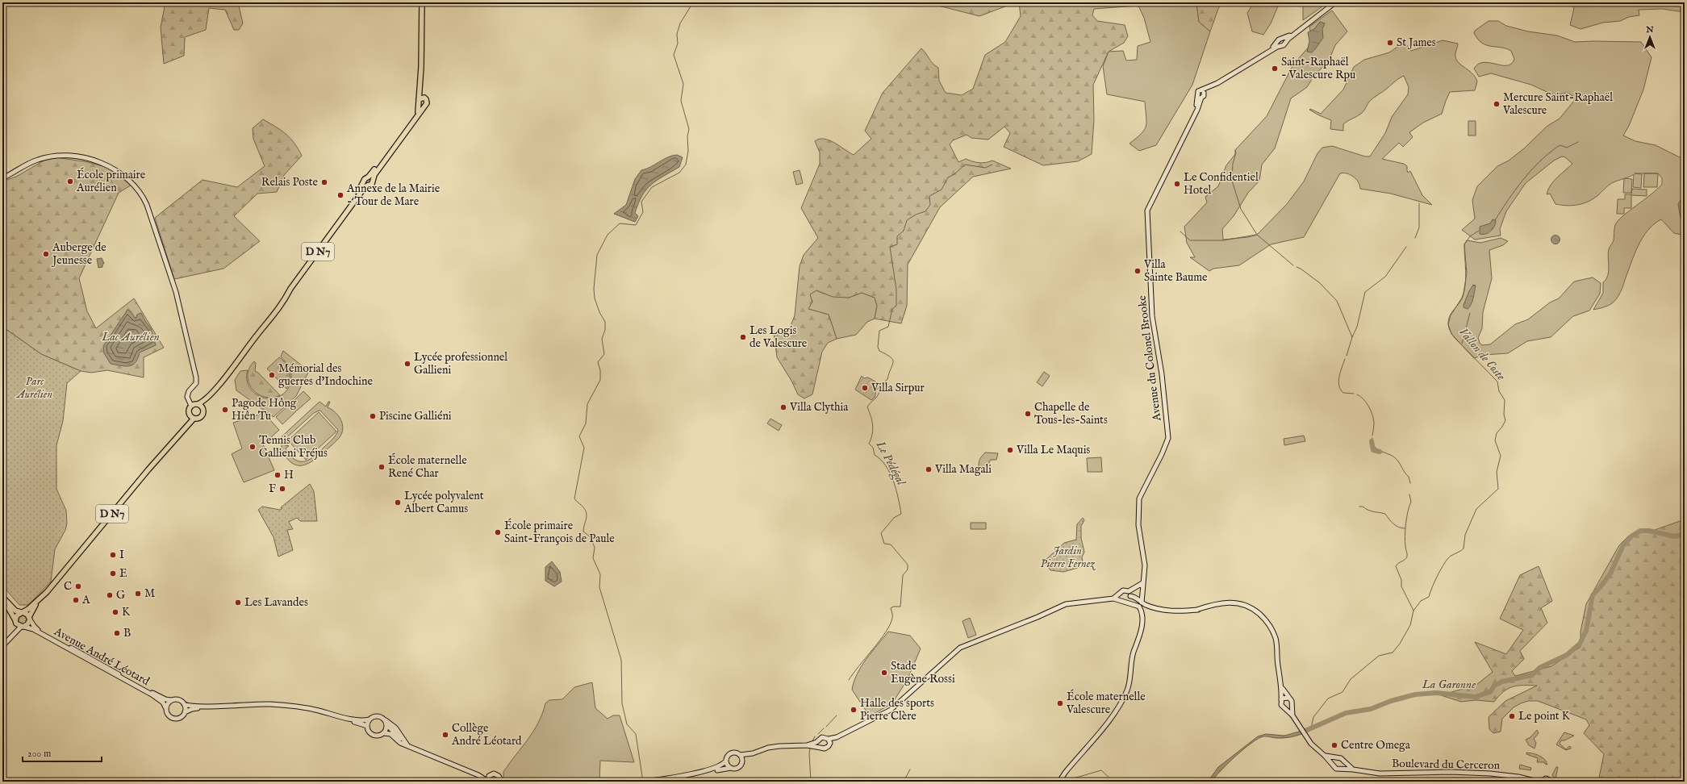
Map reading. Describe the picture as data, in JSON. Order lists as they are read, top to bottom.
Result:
{
  "streets": {
    "main road": [
      "D N7",
      "Avenue du Colonel Brooke",
      "Avenue André Léotard",
      "Boulevard du Cerceron"
    ]
  },
  "crossings": [
    ["D N7", "Avenue André Léotard"]
  ],
  "water": [
    "Lac Aurélien",
    "Vallon de Coste",
    "Le Pédégal",
    "La Garonne"
  ],
  "parks": ["Parc Aurélien", "Jardin Pierre Fernez"],
  "places": [
    "St James",
    "Saint-Raphaël - Valescure Rpu",
    "Mercure Saint-Raphaël Valescure",
    "École primaire Aurélien",
    "Relais Poste",
    "Le Confidentiel Hotel",
    "Annexe de la Mairie - Tour de Mare",
    "Auberge de Jeunesse",
    "Villa Sainte Baume",
    "Les Logis de Valescure",
    "Lycée professionnel Gallieni",
    "Mémorial des guerres d'Indochine",
    "Villa Sirpur",
    "Villa Clythia",
    "Pagode Hông Hiên Tu",
    "Chapelle de Tous-les-Saints",
    "Piscine Galliéni",
    "Tennis Club Gallieni Fréjus",
    "Villa Le Maquis",
    "École maternelle René Char",
    "Villa Magali",
    "H",
    "F",
    "Lycée polyvalent Albert Camus",
    "École primaire Saint-François de Paule",
    "I",
    "E",
    "C",
    "M",
    "G",
    "A",
    "Les Lavandes",
    "K",
    "B",
    "Stade Eugène Rossi",
    "École maternelle Valescure",
    "Halle des sports Pierre Clère",
    "Le point K",
    "Collège André Léotard",
    "Centre Omega"
  ],
  "scale_bar": "200 m",
  "north": "top"
}
